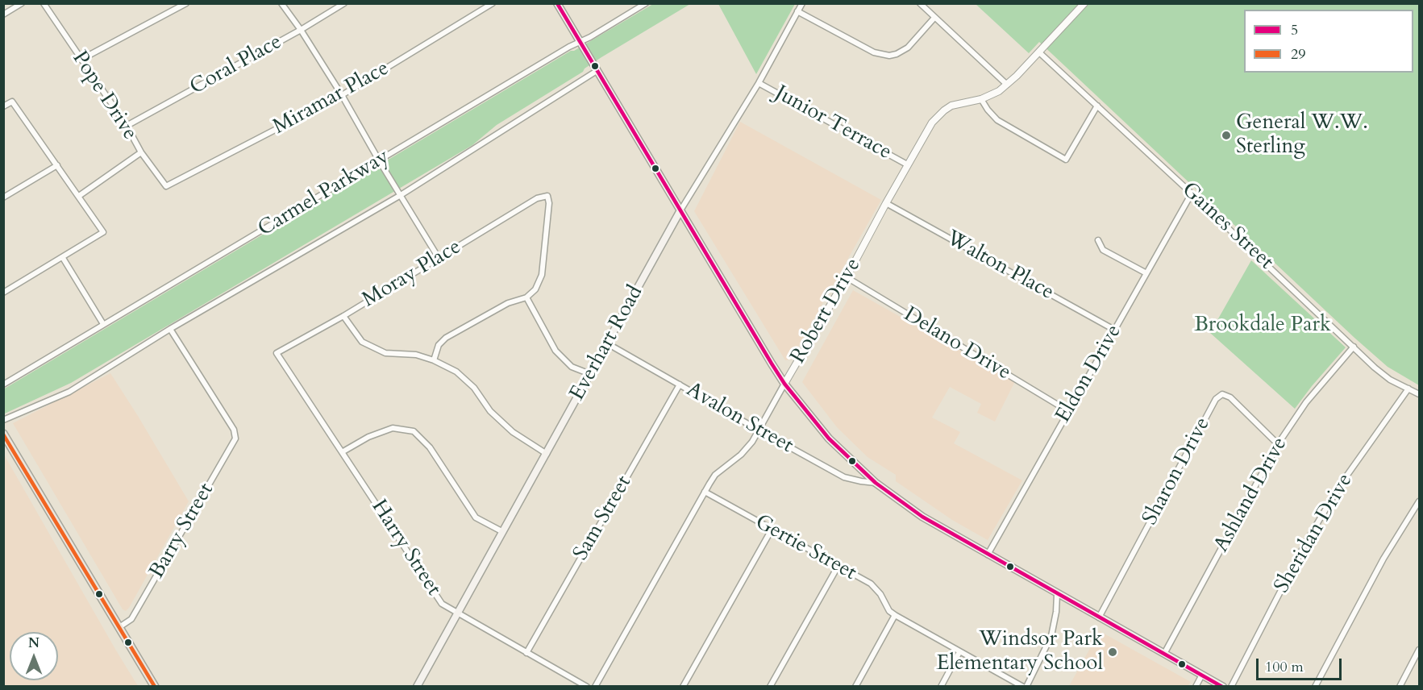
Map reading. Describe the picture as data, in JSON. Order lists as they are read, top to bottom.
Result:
{
  "streets": {
    "main road": ["Everhart Road"],
    "street": [
      "Coral Place",
      "Pope Drive",
      "Miramar Place",
      "Junior Terrace",
      "Carmel Parkway",
      "Gaines Street",
      "Walton Place",
      "Moray Place",
      "Robert Drive",
      "Delano Drive",
      "Eldon Drive",
      "Avalon Street",
      "Sharon Drive",
      "Ashland Drive",
      "Sam Street",
      "Barry Street",
      "Sheridan Drive",
      "Harry Street",
      "Gertie Street"
    ]
  },
  "crossings": [
    ["Coral Place", "Pope Drive"],
    ["Pope Drive", "Miramar Place"],
    ["Junior Terrace", "Robert Drive"],
    ["Junior Terrace", "Everhart Road"],
    ["Carmel Parkway", "Barry Street"],
    ["Gaines Street", "Robert Drive"],
    ["Gaines Street", "Eldon Drive"],
    ["Gaines Street", "Ashland Drive"],
    ["Gaines Street", "Sheridan Drive"],
    ["Walton Place", "Robert Drive"],
    ["Walton Place", "Eldon Drive"],
    ["Moray Place", "Harry Street"],
    ["Robert Drive", "Delano Drive"],
    ["Robert Drive", "Avalon Street"],
    ["Robert Drive", "Gertie Street"],
    ["Everhart Road", "Avalon Street"],
    ["Everhart Road", "Harry Street"],
    ["Delano Drive", "Eldon Drive"],
    ["Avalon Street", "Sam Street"],
    ["Sharon Drive", "Ashland Drive"],
    ["Sam Street", "Harry Street"]
  ],
  "parks": ["Brookdale Park"],
  "places": ["General W.W. Sterling", "Windsor Park Elementary School"],
  "lines": ["transit line 5", "transit line 29"],
  "legend": ["5", "29"],
  "scale_bar": "100 m",
  "north": "top"
}
